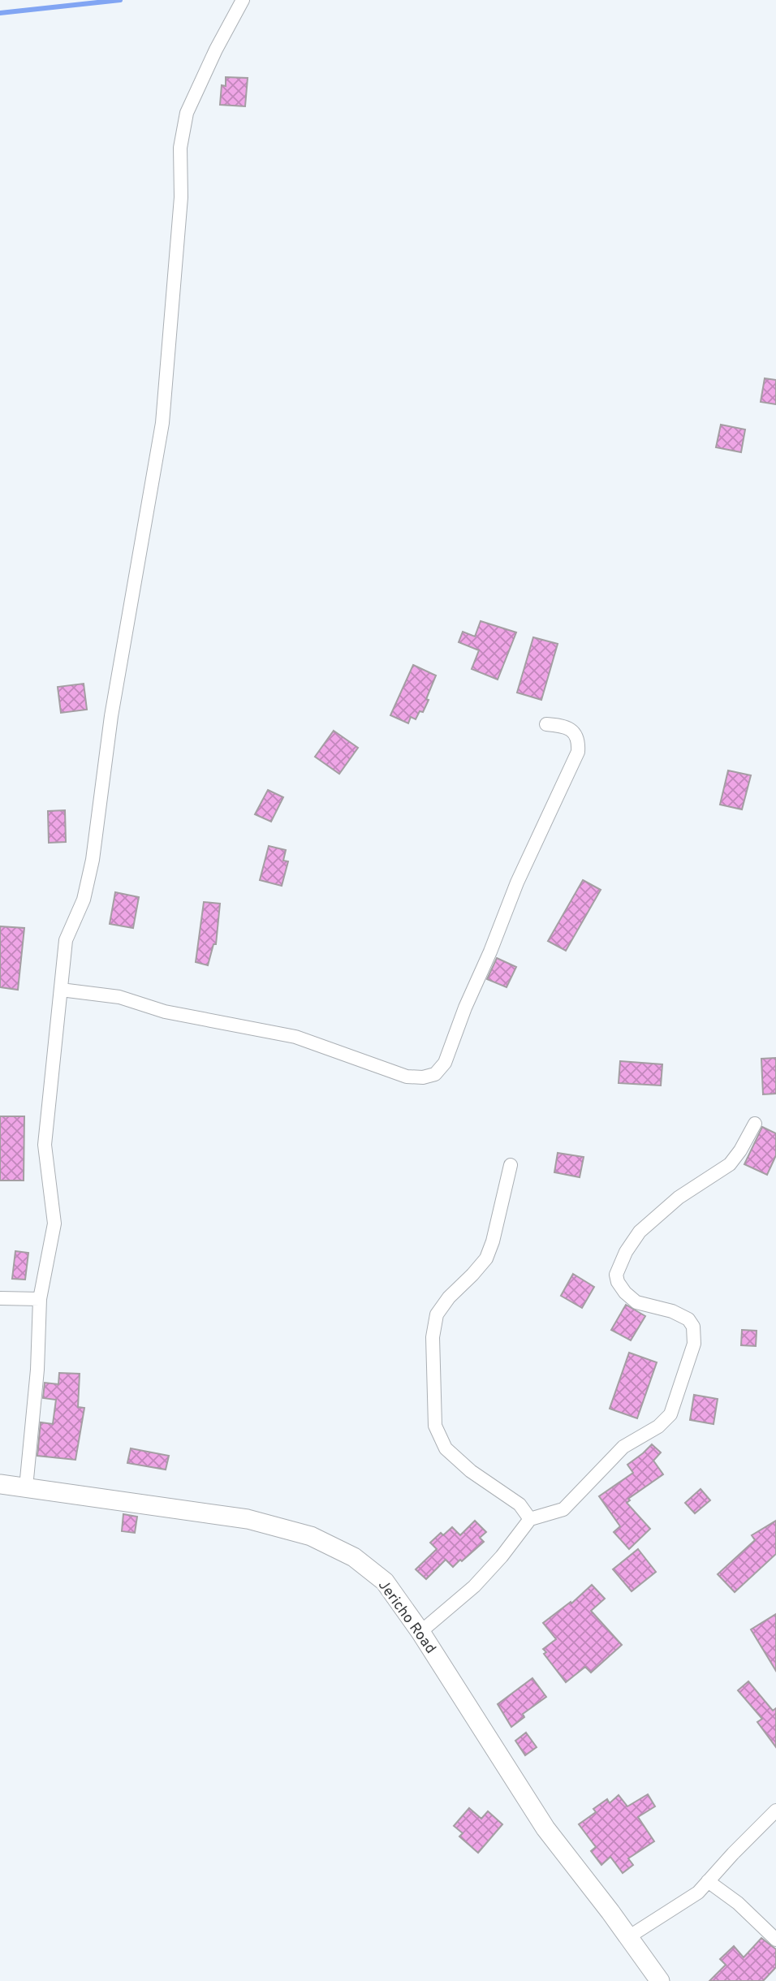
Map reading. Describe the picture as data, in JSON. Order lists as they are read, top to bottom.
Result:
{
  "streets": {
    "street": ["Jericho Road"]
  }
}
